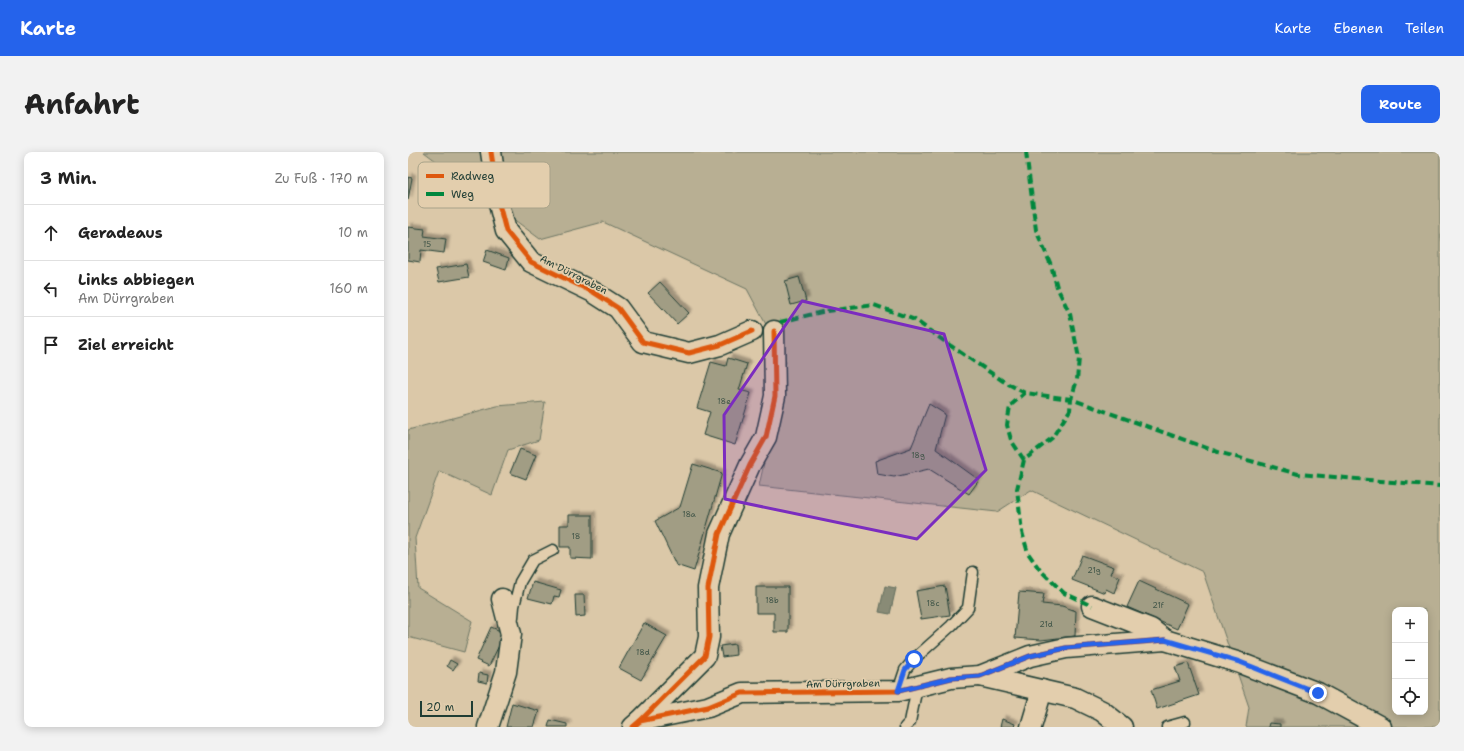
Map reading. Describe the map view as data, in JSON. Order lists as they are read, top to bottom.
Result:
{
  "streets": {
    "street": ["Am Dürrgraben"]
  },
  "house_numbers": [
    "15",
    "18e",
    "18g",
    "18a",
    "18",
    "21g",
    "18b",
    "18c",
    "21f",
    "21d",
    "18d"
  ],
  "legend": ["Radweg", "Weg"],
  "scale_bar": "20 m",
  "page": {
    "header": "Karte",
    "nav": ["Karte", "Ebenen", "Teilen"],
    "title": "Anfahrt",
    "buttons": "Route",
    "heading": ["3 Min.", "Zu Fuß · 170 m"],
    "list": [
      ["Geradeaus", "10 m"],
      ["Links abbiegen", "Am Dürrgraben", "160 m"],
      "Ziel erreicht"
    ],
    "map_buttons": ["+", "−"],
    "scale": "20 m"
  }
}
